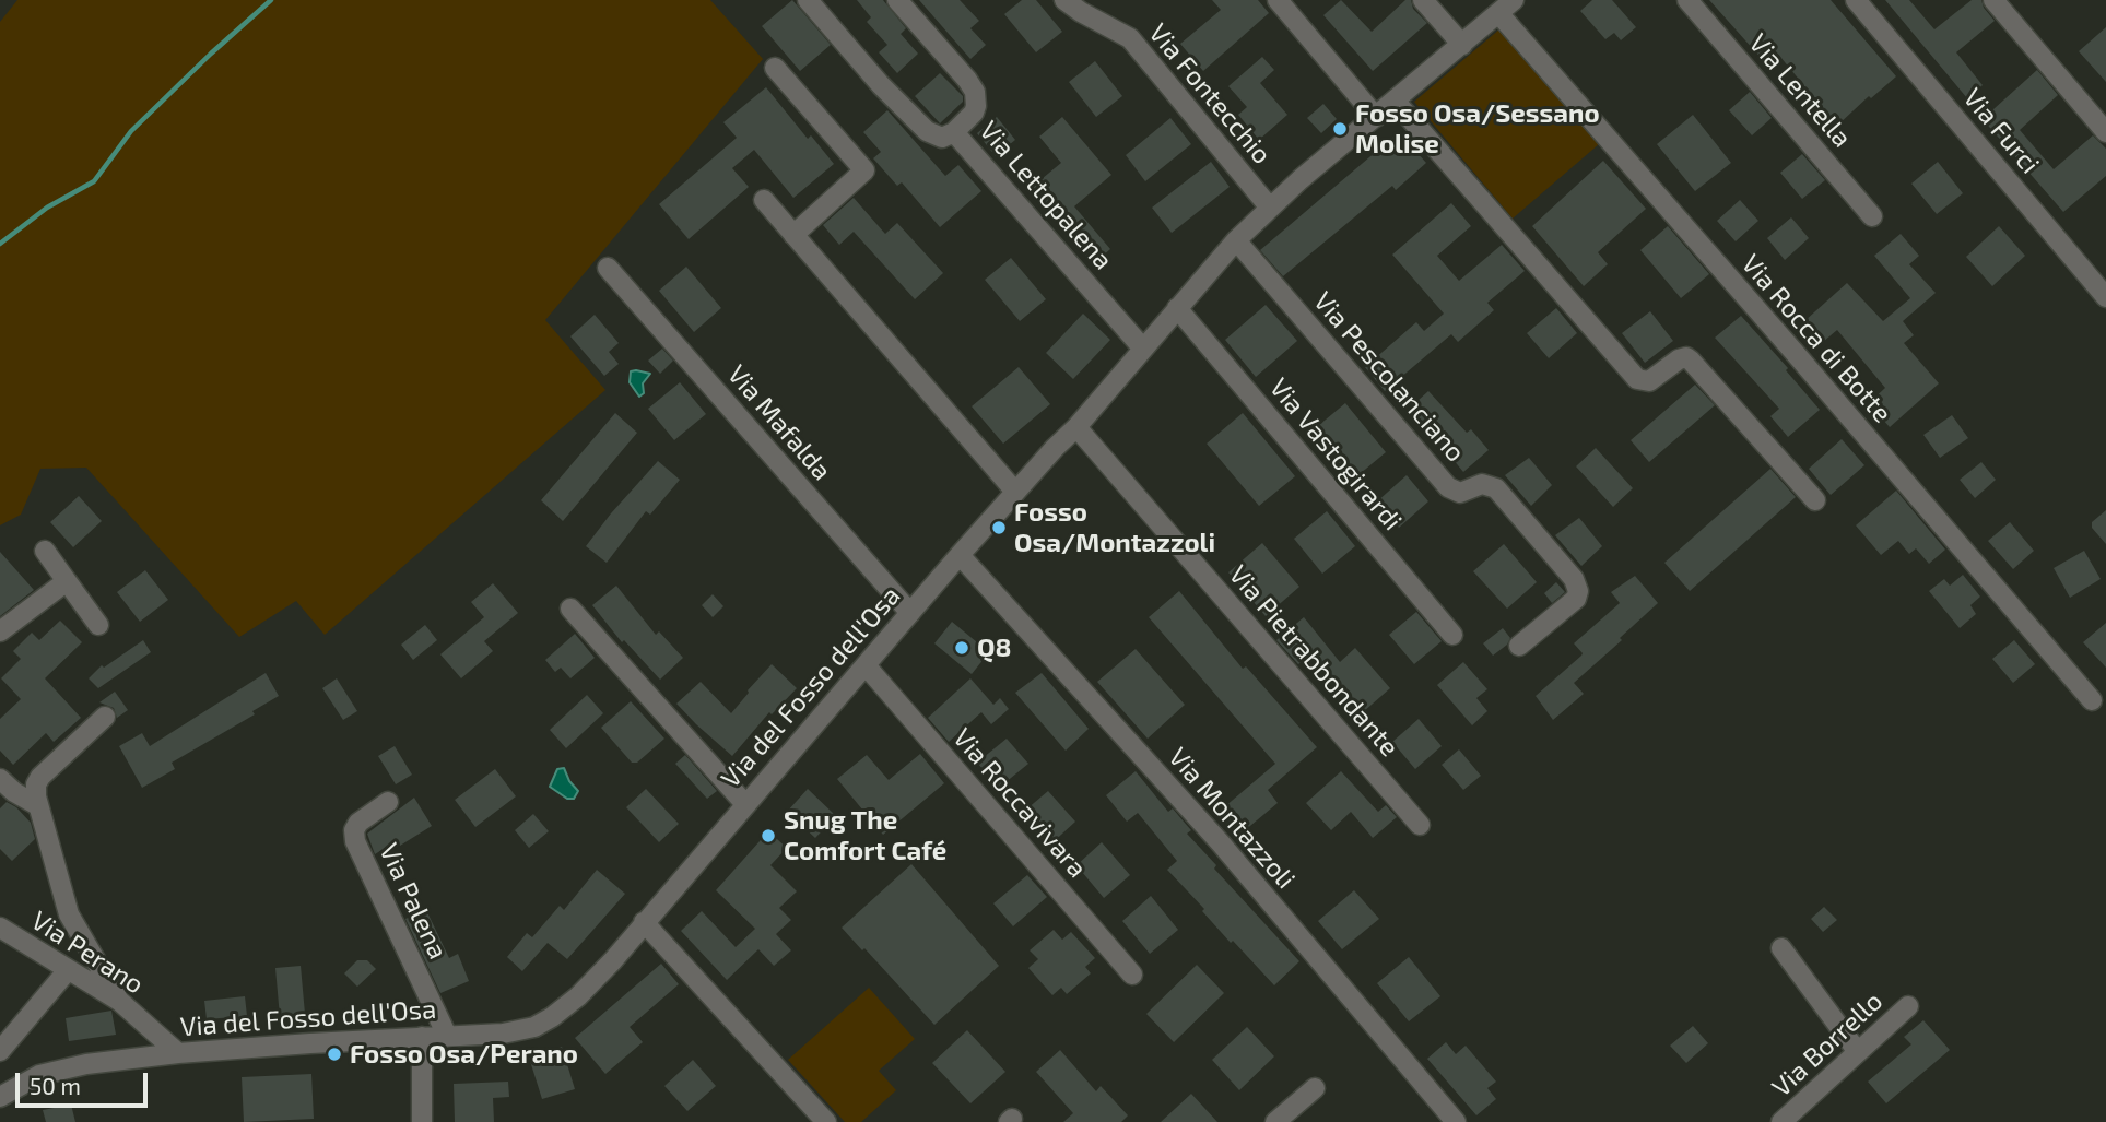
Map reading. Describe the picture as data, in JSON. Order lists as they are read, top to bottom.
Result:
{
  "streets": {
    "street": [
      "Via Lentella",
      "Via Fontecchio",
      "Via Furci",
      "Via Lettopalena",
      "Via Rocca di Botte",
      "Via Pescolanciano",
      "Via Mafalda",
      "Via Vastogirardi",
      "Via Pietrabbondante",
      "Via del Fosso dell'Osa",
      "Via Roccavivara",
      "Via Montazzoli",
      "Via Palena",
      "Via Perano",
      "Via Borrello"
    ]
  },
  "crossings": [
    ["Via Fontecchio", "Via del Fosso dell'Osa"],
    ["Via Lettopalena", "Via del Fosso dell'Osa"],
    ["Via Rocca di Botte", "Via del Fosso dell'Osa"],
    ["Via Pescolanciano", "Via del Fosso dell'Osa"],
    ["Via Mafalda", "Via del Fosso dell'Osa"],
    ["Via Vastogirardi", "Via del Fosso dell'Osa"],
    ["Via Pietrabbondante", "Via del Fosso dell'Osa"],
    ["Via del Fosso dell'Osa", "Via Roccavivara"],
    ["Via del Fosso dell'Osa", "Via Montazzoli"],
    ["Via del Fosso dell'Osa", "Via Palena"],
    ["Via del Fosso dell'Osa", "Via Perano"]
  ],
  "places": [
    "Fosso Osa/Sessano Molise",
    "Fosso Osa/Montazzoli",
    "Q8",
    "Snug The Comfort Café",
    "Fosso Osa/Perano"
  ],
  "scale_bar": "50 m"
}
